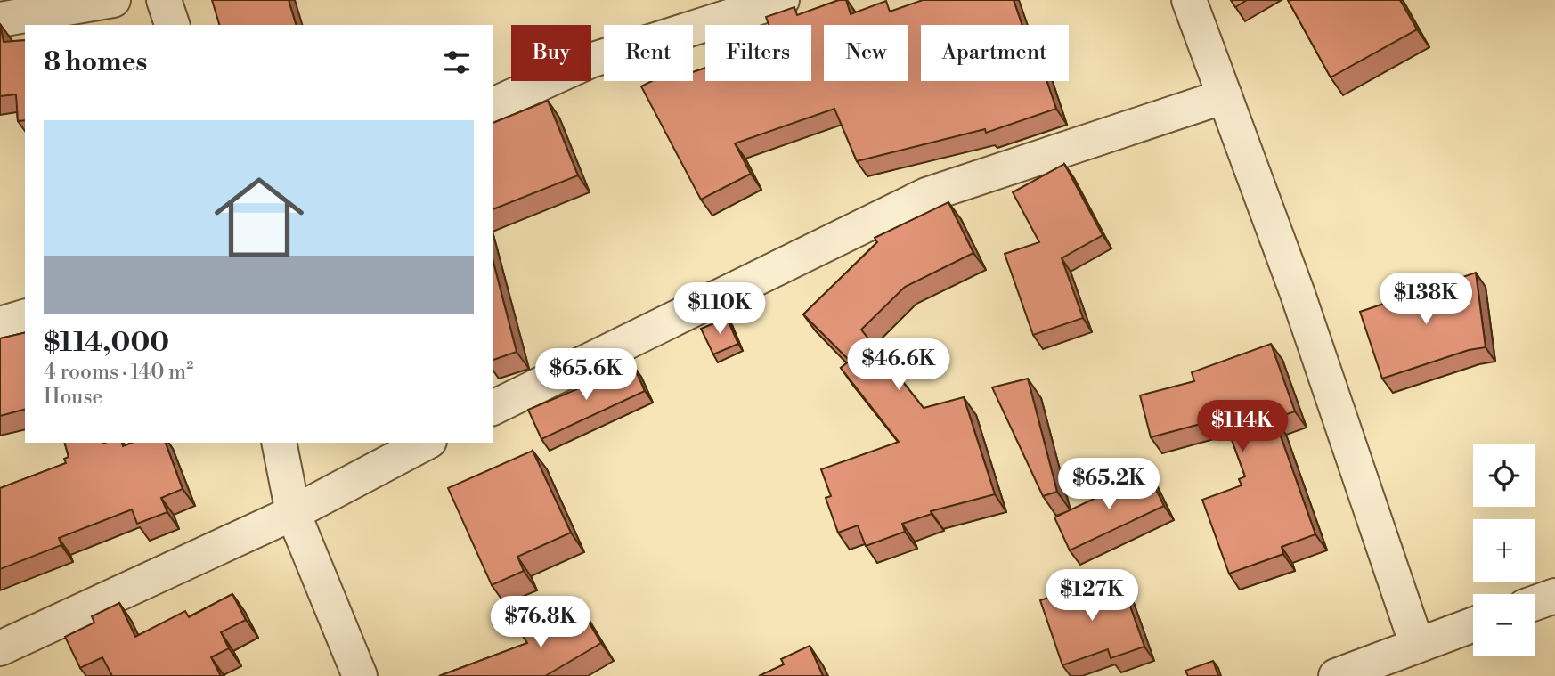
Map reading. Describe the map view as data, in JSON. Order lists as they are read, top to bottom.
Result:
{
  "page": {
    "chip": [
      "Buy",
      "Rent",
      "Filters",
      "New",
      "Apartment"
    ],
    "heading": "8 homes",
    "list": [
      {
        "name": "$114,000",
        "note": "4 rooms · 140 m² · House"
      }
    ],
    "price": [
      "$138K",
      "$110K",
      "$46.6K",
      "$65.6K",
      "$114K",
      "$65.2K",
      "$127K",
      "$76.8K"
    ],
    "map_buttons": ["+", "−"]
  }
}
